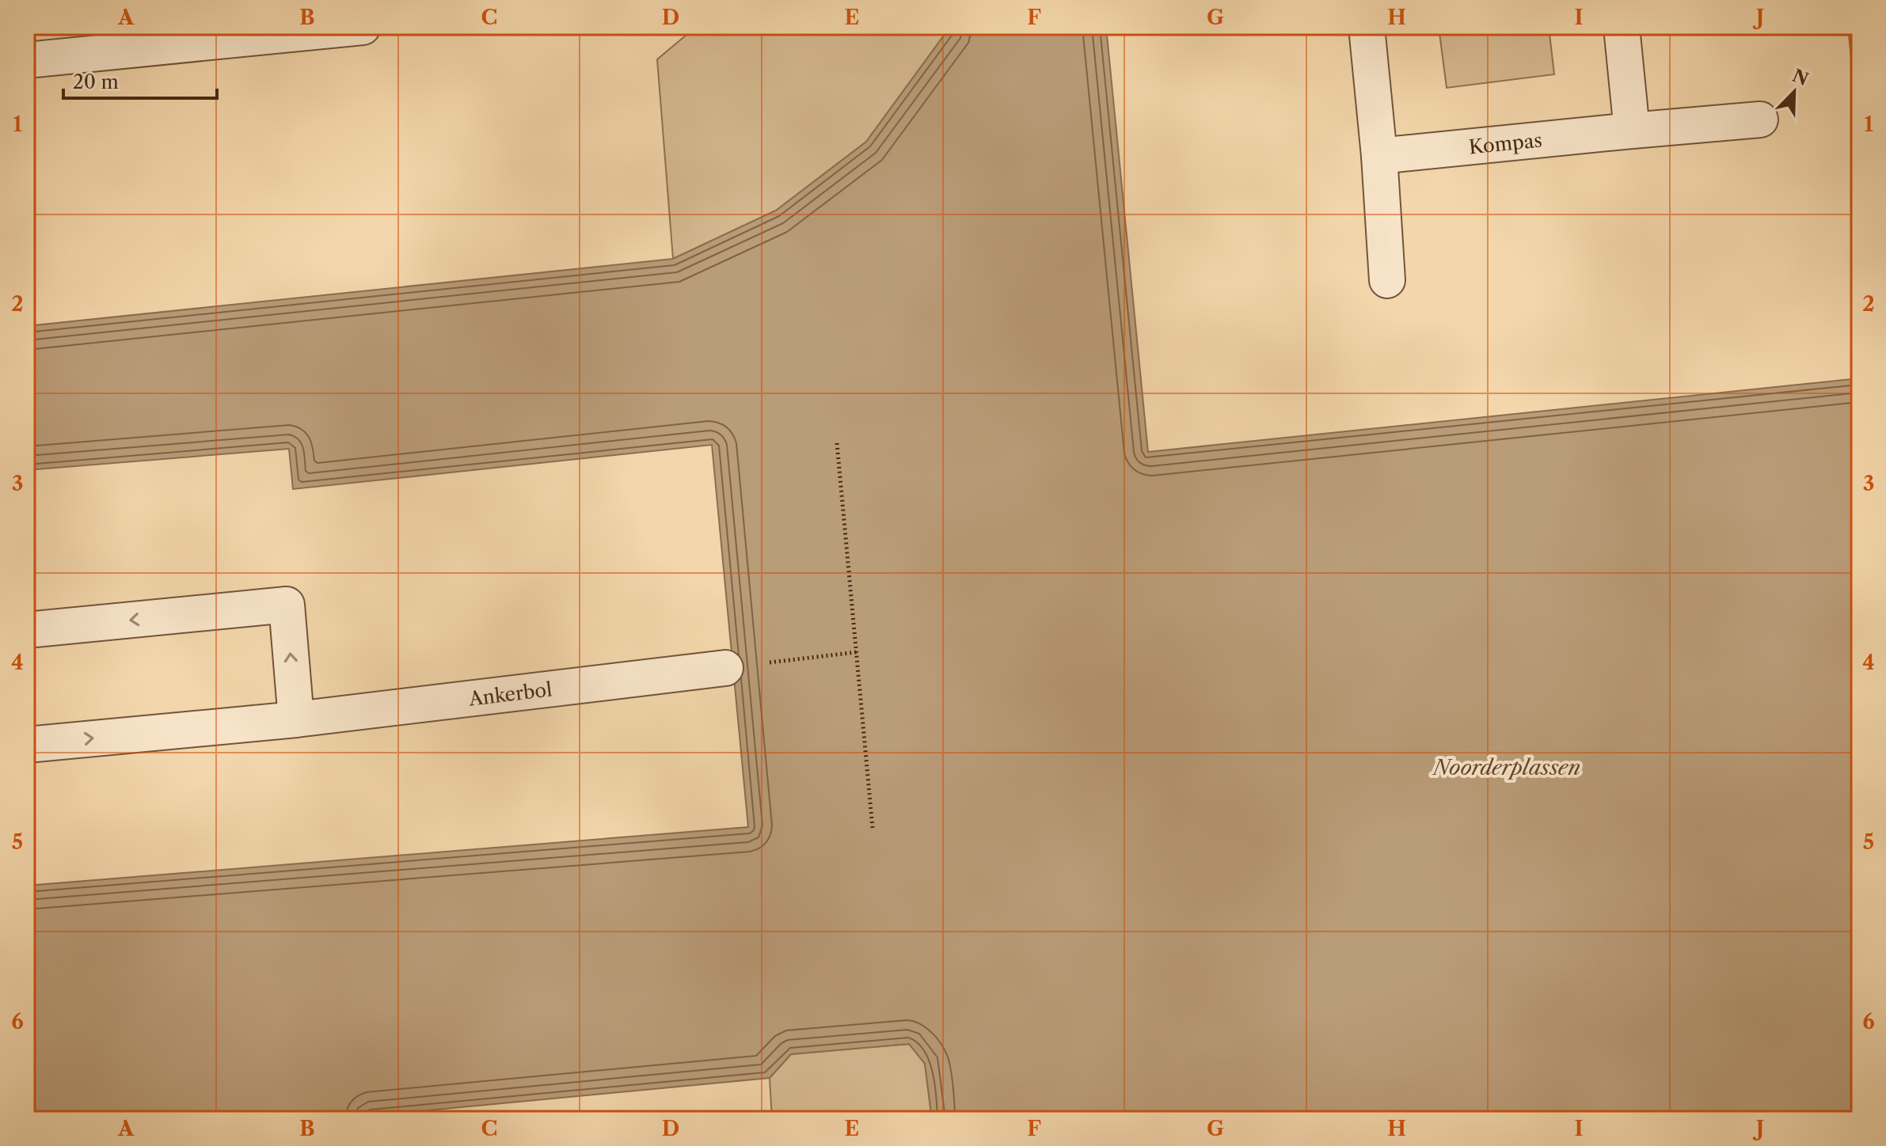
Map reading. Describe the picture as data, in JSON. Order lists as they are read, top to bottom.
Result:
{
  "streets": {
    "street": ["Kompas", "Ankerbol"]
  },
  "one_way": ["Ankerbol"],
  "water": ["Noorderplassen"],
  "scale_bar": "20 m",
  "north": "top right",
  "grid": {
    "columns": [
      "A",
      "B",
      "C",
      "D",
      "E",
      "F",
      "G",
      "H",
      "I",
      "J"
    ],
    "rows": [
      "1",
      "2",
      "3",
      "4",
      "5",
      "6"
    ]
  }
}
